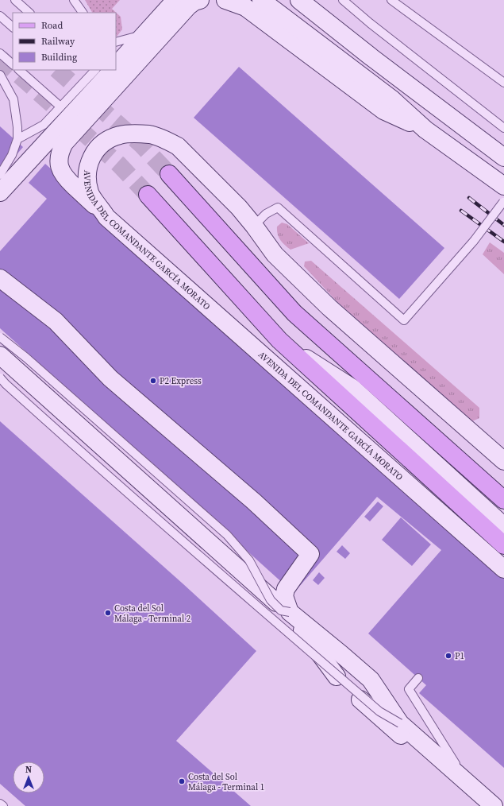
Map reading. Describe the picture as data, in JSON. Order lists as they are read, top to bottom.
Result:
{
  "streets": {
    "street": ["AVENIDA DEL COMANDANTE GARCÍA MORATO"]
  },
  "places": [
    "P2 Express",
    "Costa del Sol Málaga - Terminal 2",
    "P1",
    "Costa del Sol Málaga - Terminal 1"
  ],
  "legend": ["Road", "Railway", "Building"],
  "north": "top"
}
